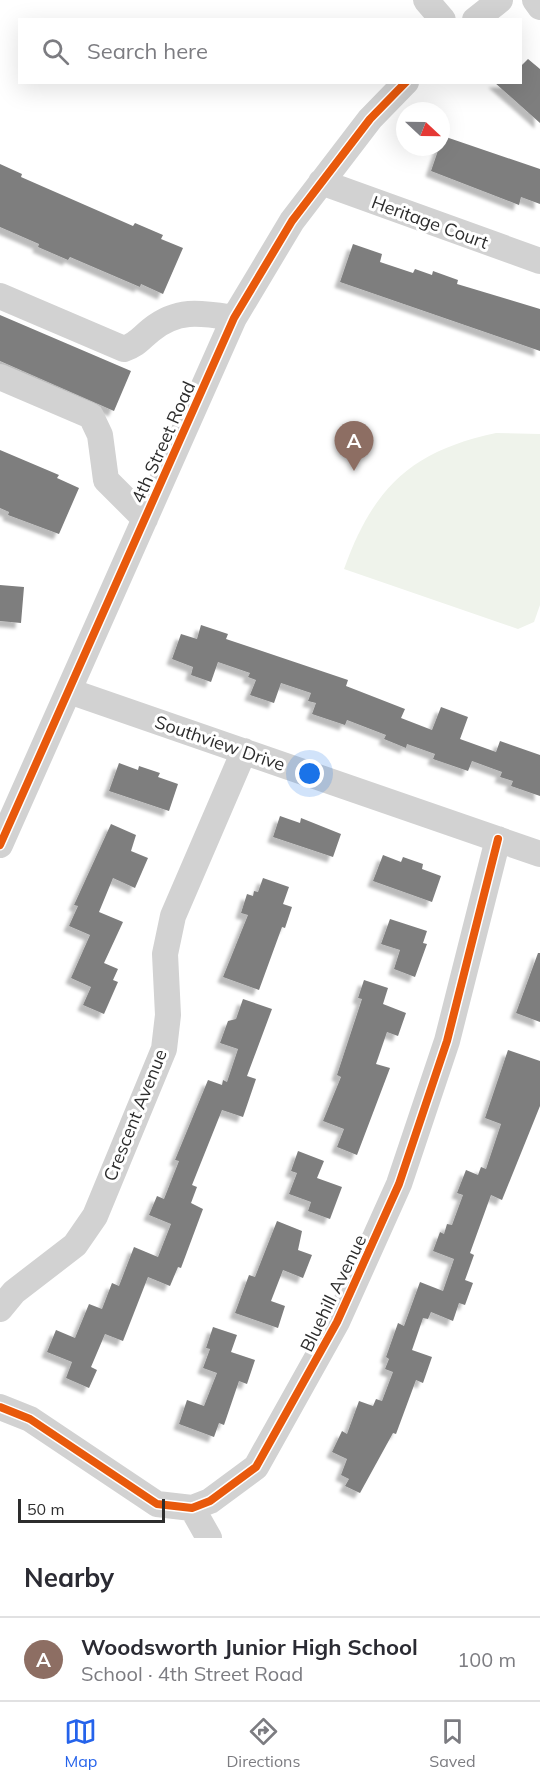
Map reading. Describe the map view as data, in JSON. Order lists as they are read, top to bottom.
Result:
{
  "streets": {
    "street": [
      "Heritage Court",
      "4th Street Road",
      "Southview Drive",
      "Crescent Avenue",
      "Bluehill Avenue"
    ]
  },
  "crossings": [
    ["Heritage Court", "4th Street Road"],
    ["4th Street Road", "Southview Drive"],
    ["Southview Drive", "Crescent Avenue"],
    ["Southview Drive", "Bluehill Avenue"]
  ],
  "scale_bar": "50 m",
  "north": "right",
  "page": {
    "search": "Search here",
    "pins": "A",
    "scale": "50 m",
    "heading": "Nearby",
    "list": [
      {
        "mark": "A",
        "name": "Woodsworth Junior High School",
        "note": "School · 4th Street Road",
        "value": "100 m"
      }
    ],
    "nav": ["Map", "Directions", "Saved"]
  }
}
